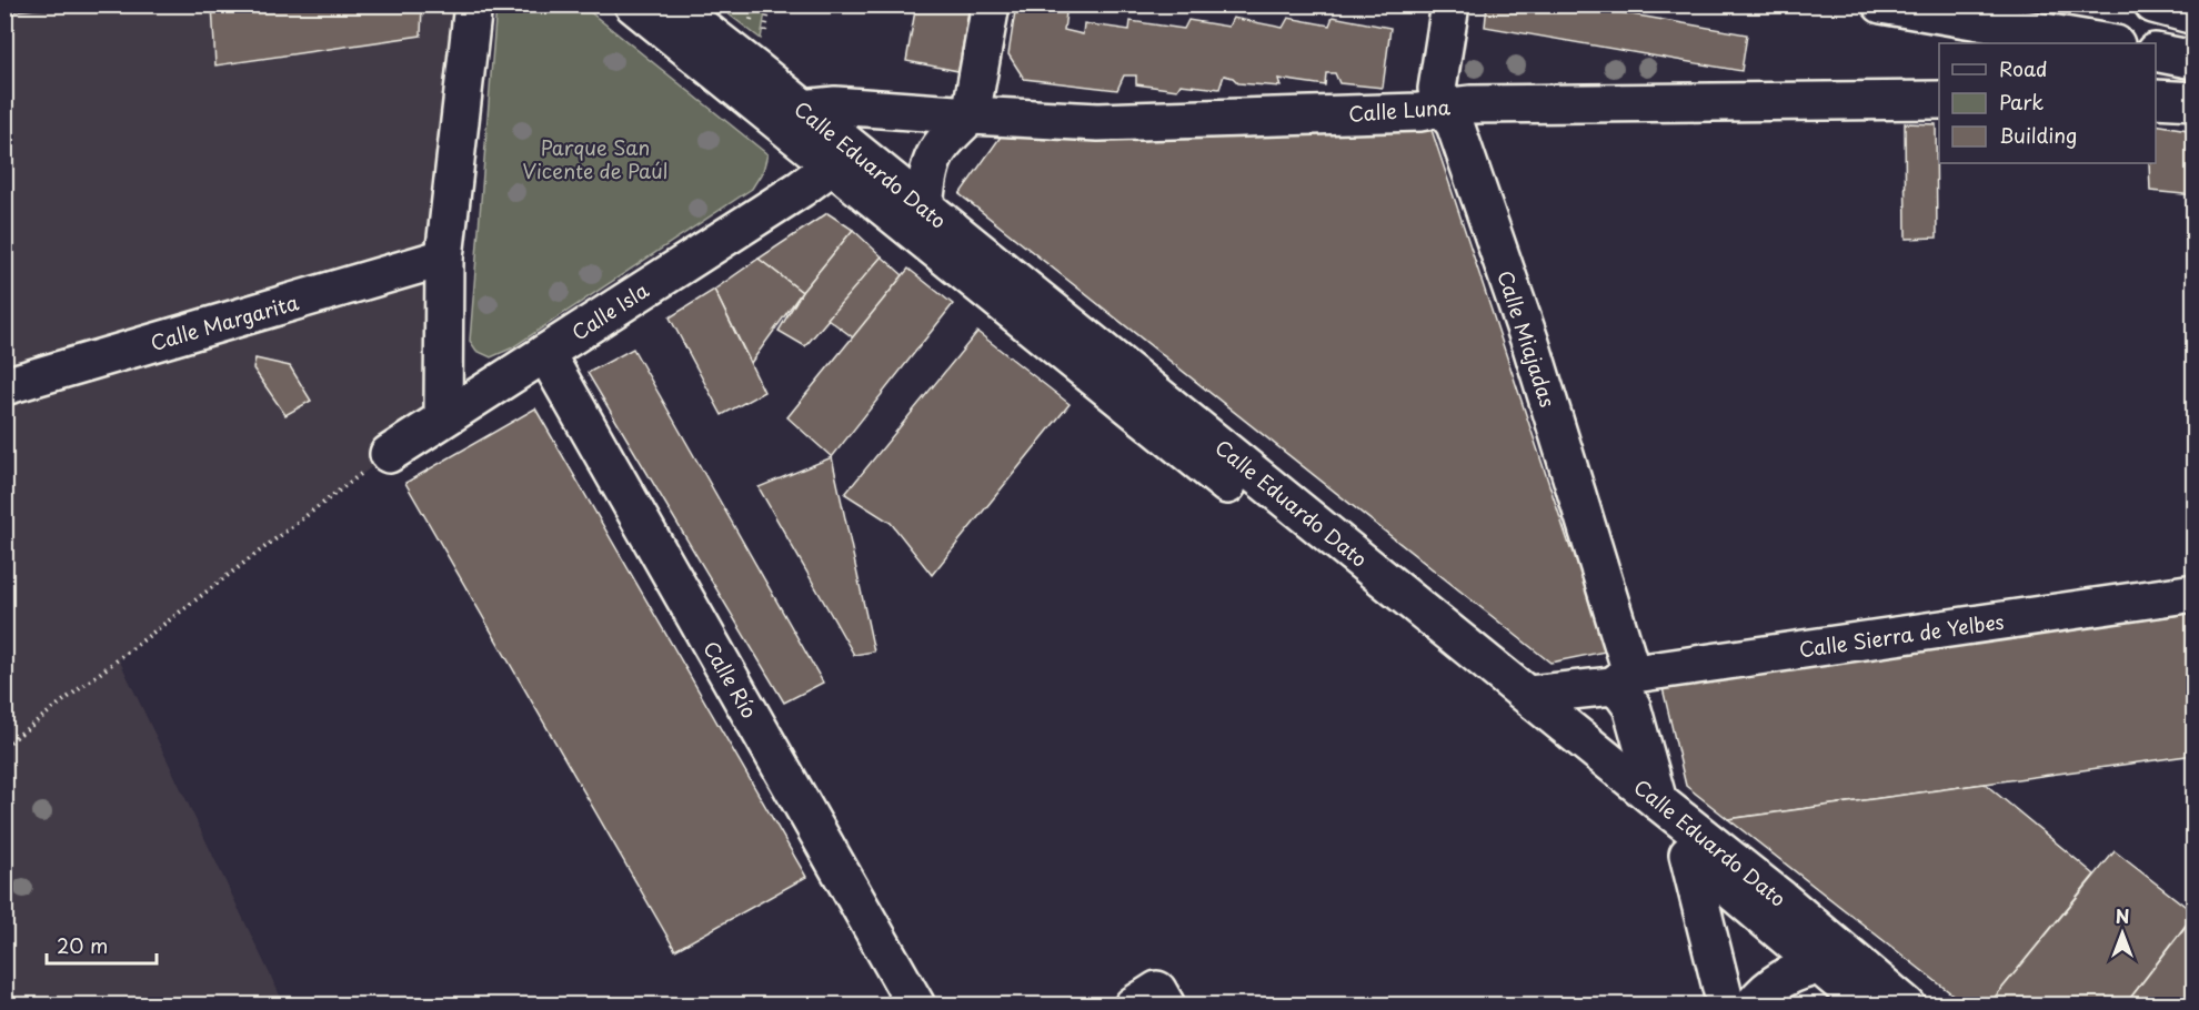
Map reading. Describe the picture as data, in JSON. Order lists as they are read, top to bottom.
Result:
{
  "streets": {
    "street": [
      "Calle Luna",
      "Calle Eduardo Dato",
      "Calle Isla",
      "Calle Margarita",
      "Calle Miajadas",
      "Calle Sierra de Yelbes",
      "Calle Río"
    ]
  },
  "crossings": [
    ["Calle Luna", "Calle Eduardo Dato"],
    ["Calle Luna", "Calle Miajadas"],
    ["Calle Eduardo Dato", "Calle Isla"],
    ["Calle Eduardo Dato", "Calle Sierra de Yelbes"],
    ["Calle Isla", "Calle Río"],
    ["Calle Miajadas", "Calle Sierra de Yelbes"]
  ],
  "parks": ["Parque San Vicente de Paúl"],
  "legend": ["Road", "Park", "Building"],
  "scale_bar": "20 m",
  "north": "top"
}
